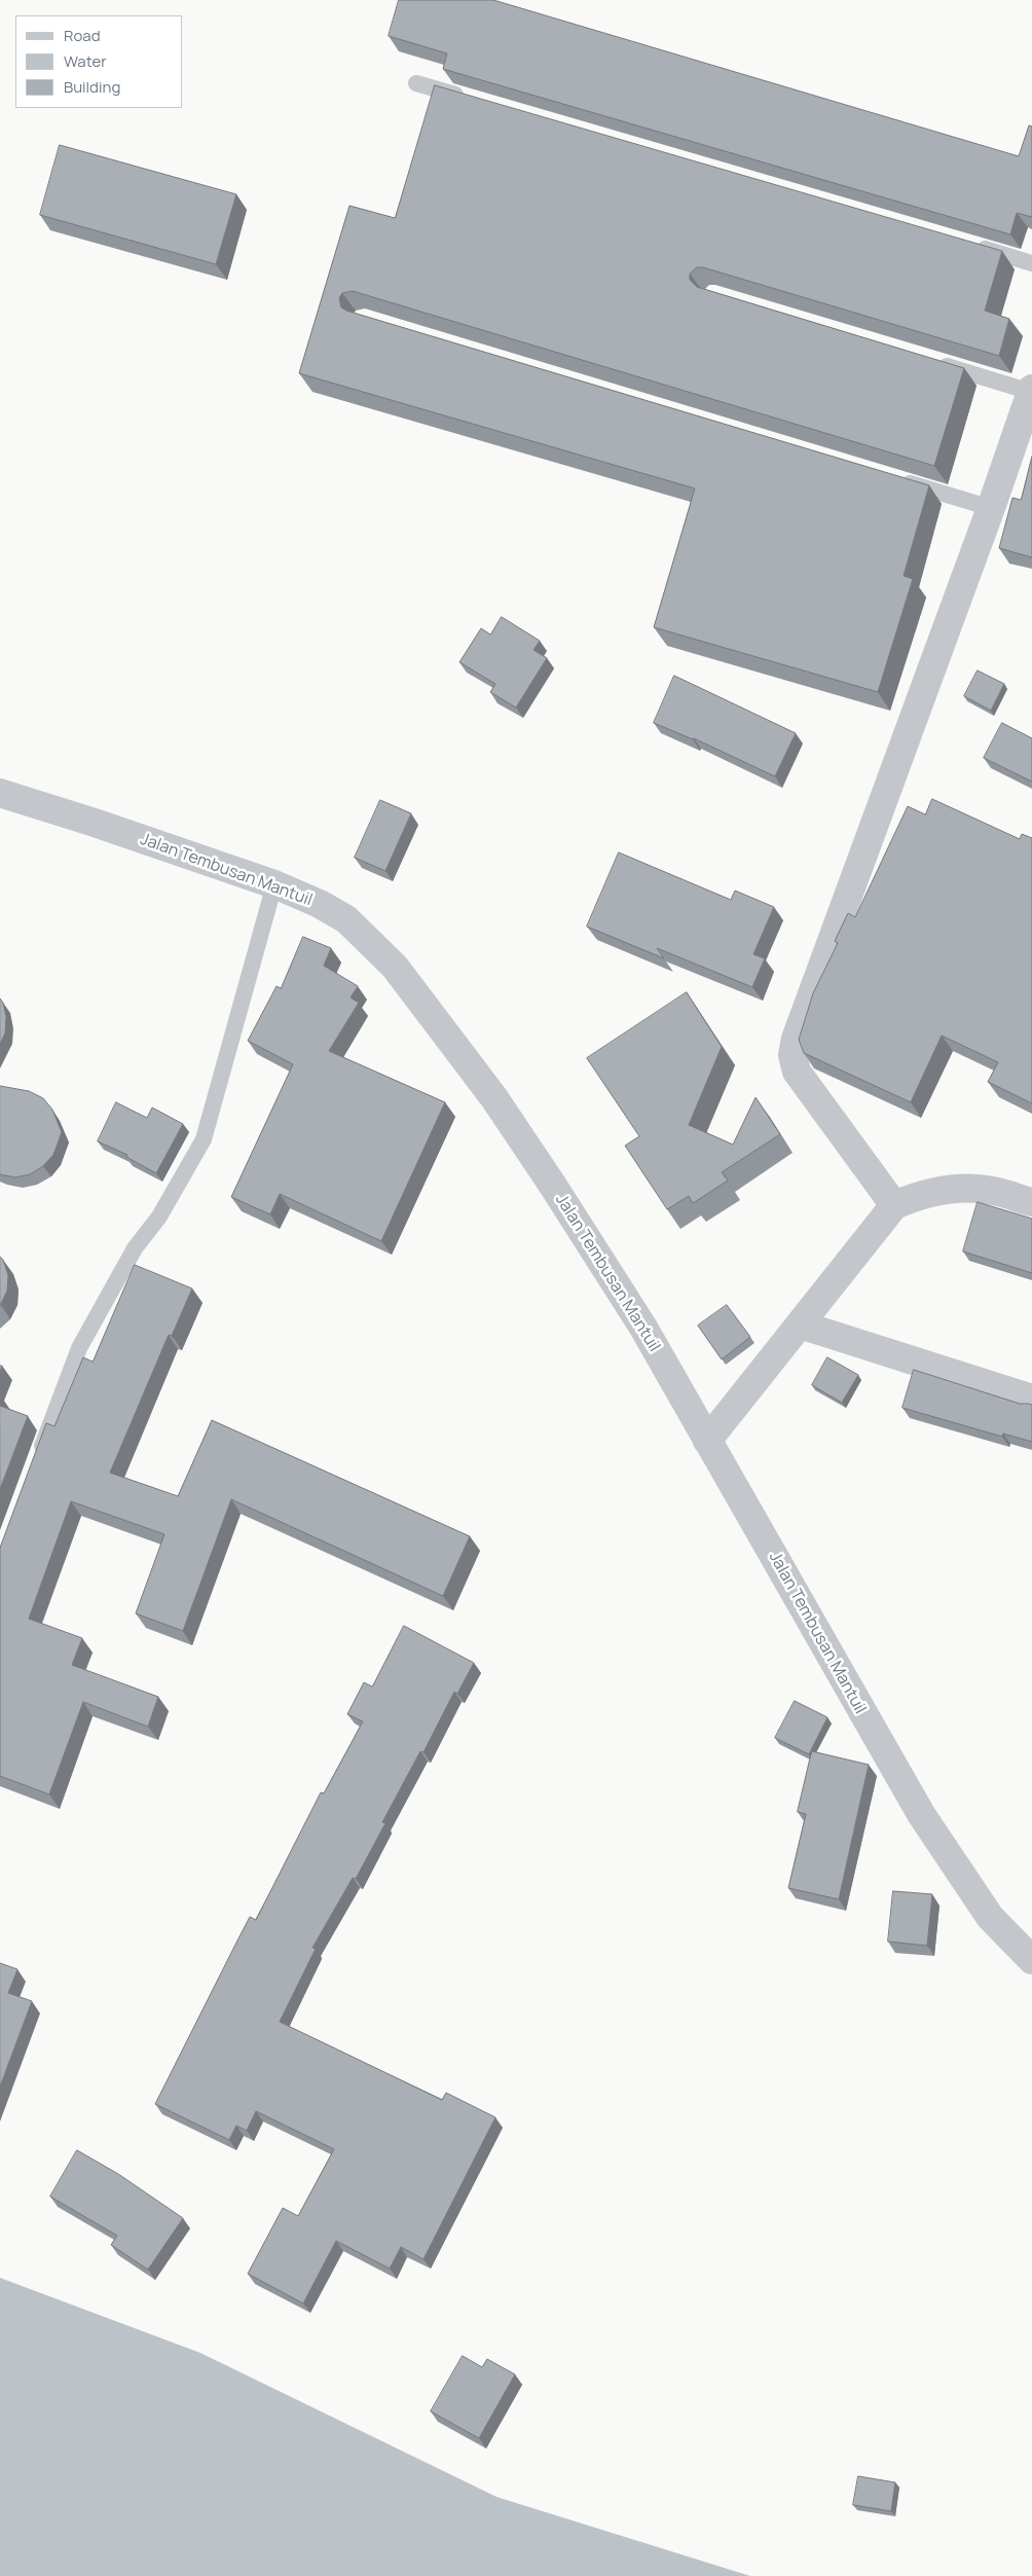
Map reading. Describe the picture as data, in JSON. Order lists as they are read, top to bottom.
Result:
{
  "streets": {
    "street": ["Jalan Tembusan Mantuil"]
  },
  "legend": ["Road", "Water", "Building"]
}
